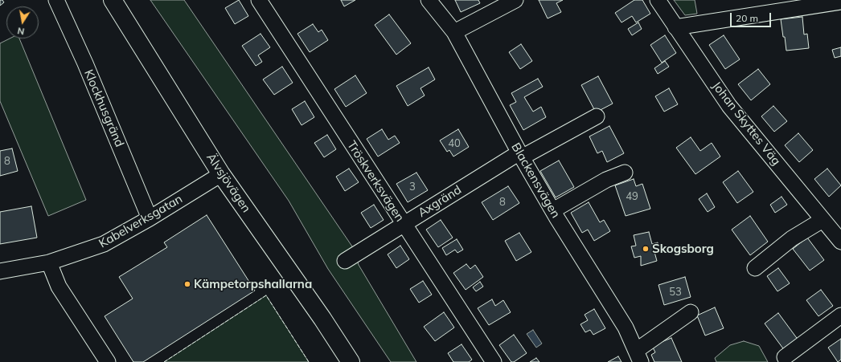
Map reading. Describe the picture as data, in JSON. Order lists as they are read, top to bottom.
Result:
{
  "streets": {
    "main road": ["Älvsjövägen"],
    "street": [
      "Klockhusgränd",
      "Johan Skyttes Väg",
      "Blackensvägen",
      "Tröskverksvägen",
      "Axgränd",
      "Kabelverksgatan"
    ]
  },
  "crossings": [
    ["Klockhusgränd", "Kabelverksgatan"],
    ["Blackensvägen", "Axgränd"],
    ["Tröskverksvägen", "Axgränd"],
    ["Älvsjövägen", "Kabelverksgatan"]
  ],
  "places": ["Skogsborg", "Kämpetorpshallarna"],
  "house_numbers": [
    "40",
    "8",
    "3",
    "49",
    "8",
    "53"
  ],
  "scale_bar": "20 m",
  "north": "bottom"
}
